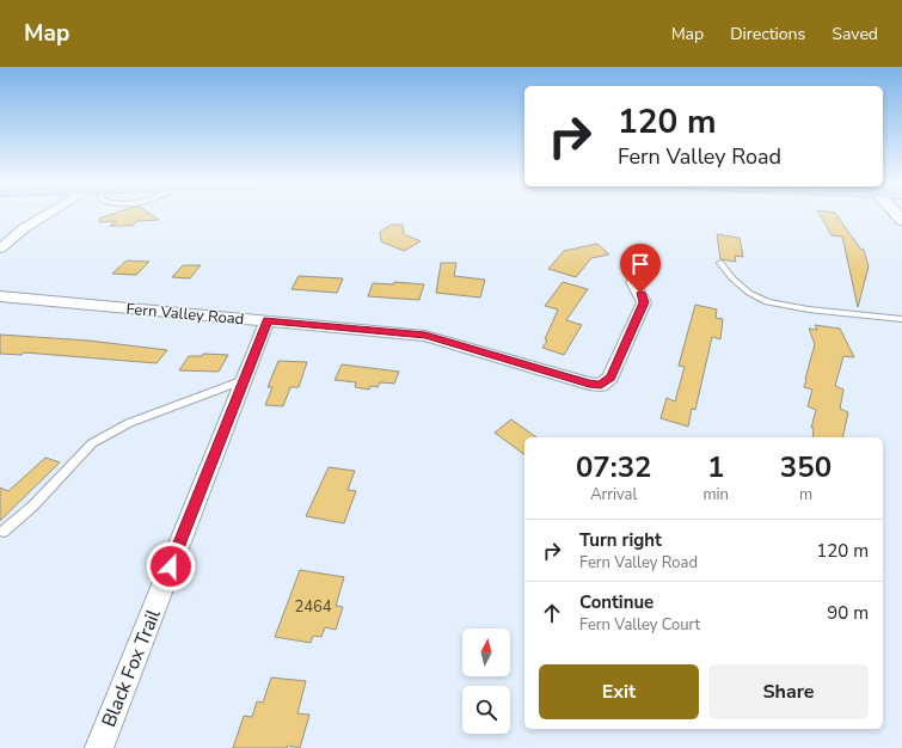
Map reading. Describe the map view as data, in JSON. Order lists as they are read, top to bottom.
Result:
{
  "streets": {
    "street": ["Fern Valley Road", "Black Fox Trail"]
  },
  "crossings": [
    ["Fern Valley Road", "Black Fox Trail"]
  ],
  "house_numbers": ["2464"],
  "north": "top",
  "page": {
    "header": "Map",
    "nav": ["Map", "Directions", "Saved"],
    "turn": ["120 m", "Fern Valley Road"],
    "eta": [
      "07:32",
      "Arrival",
      "1",
      "min",
      "350",
      "m"
    ],
    "list": [
      {
        "name": "Turn right",
        "note": "Fern Valley Road",
        "value": "120 m"
      },
      {
        "name": "Continue",
        "note": "Fern Valley Court",
        "value": "90 m"
      }
    ],
    "buttons": ["Exit", "Share"]
  }
}
